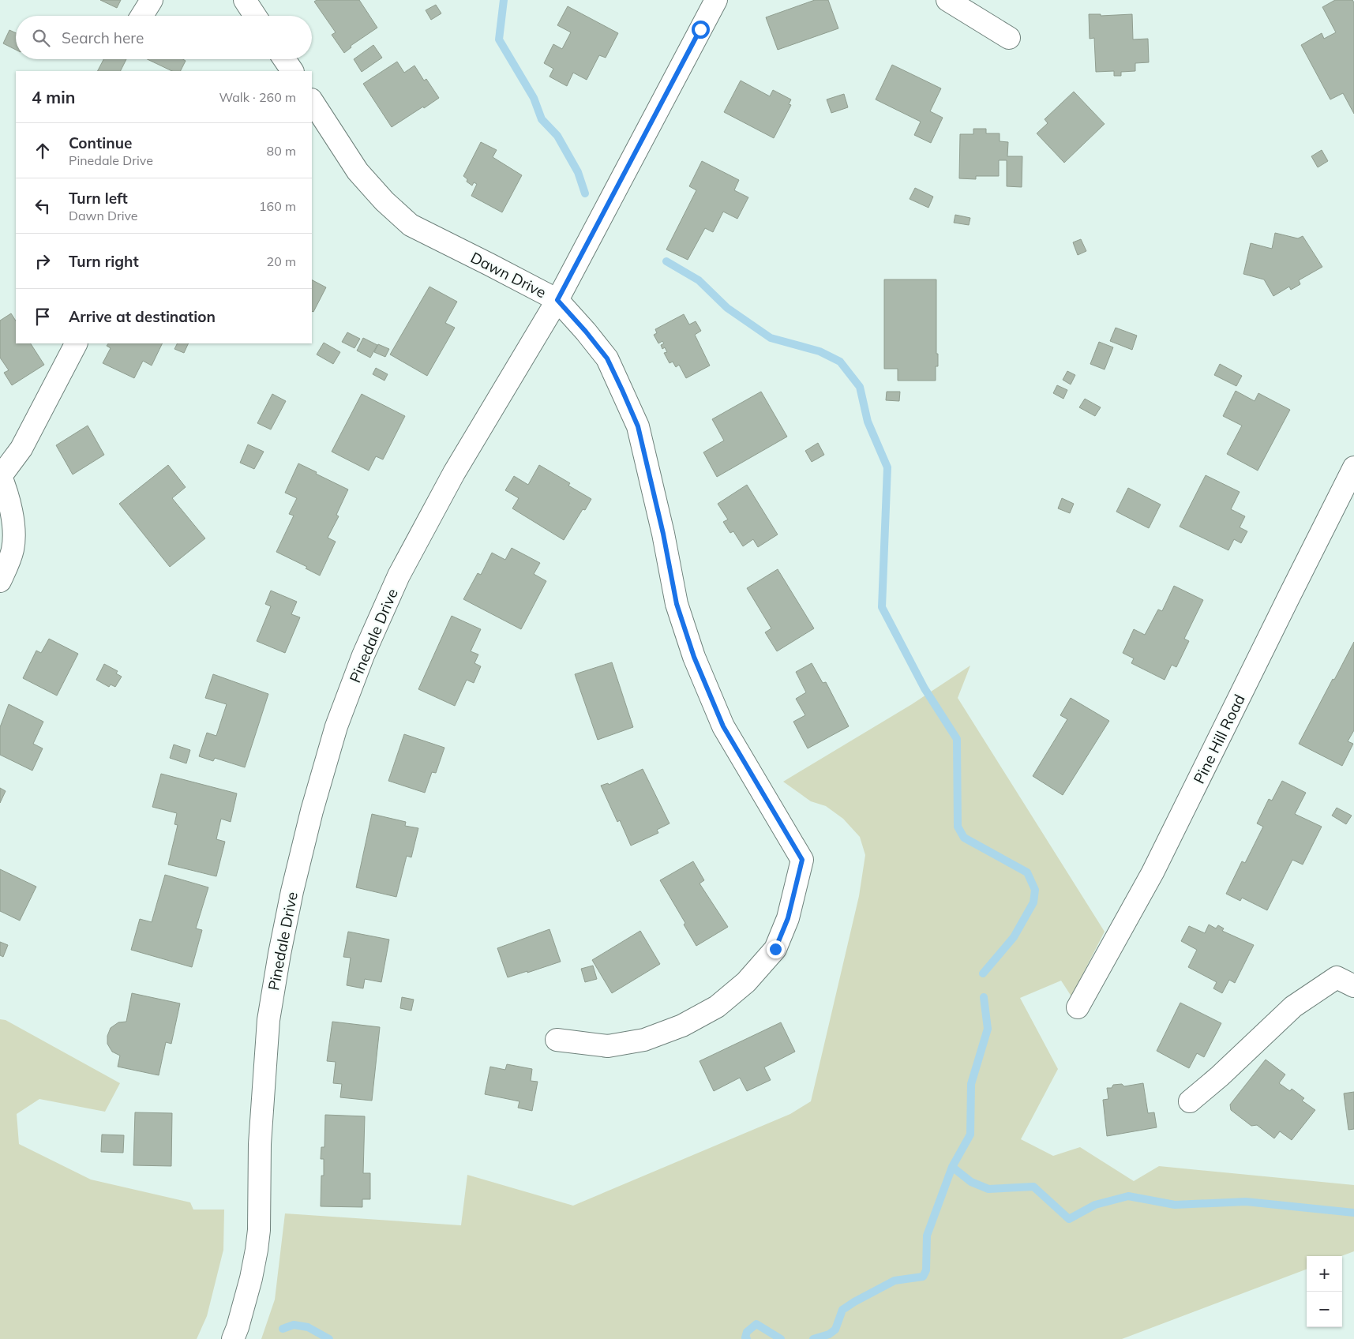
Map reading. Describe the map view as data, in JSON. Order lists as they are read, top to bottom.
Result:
{
  "streets": {
    "street": ["Dawn Drive", "Pinedale Drive", "Pine Hill Road"]
  },
  "crossings": [
    ["Dawn Drive", "Pinedale Drive"]
  ],
  "page": {
    "search": "Search here",
    "heading": ["4 min", "Walk · 260 m"],
    "list": [
      ["Continue", "Pinedale Drive", "80 m"],
      ["Turn left", "Dawn Drive", "160 m"],
      ["Turn right", "20 m"],
      "Arrive at destination"
    ],
    "map_buttons": ["+", "−"]
  }
}
